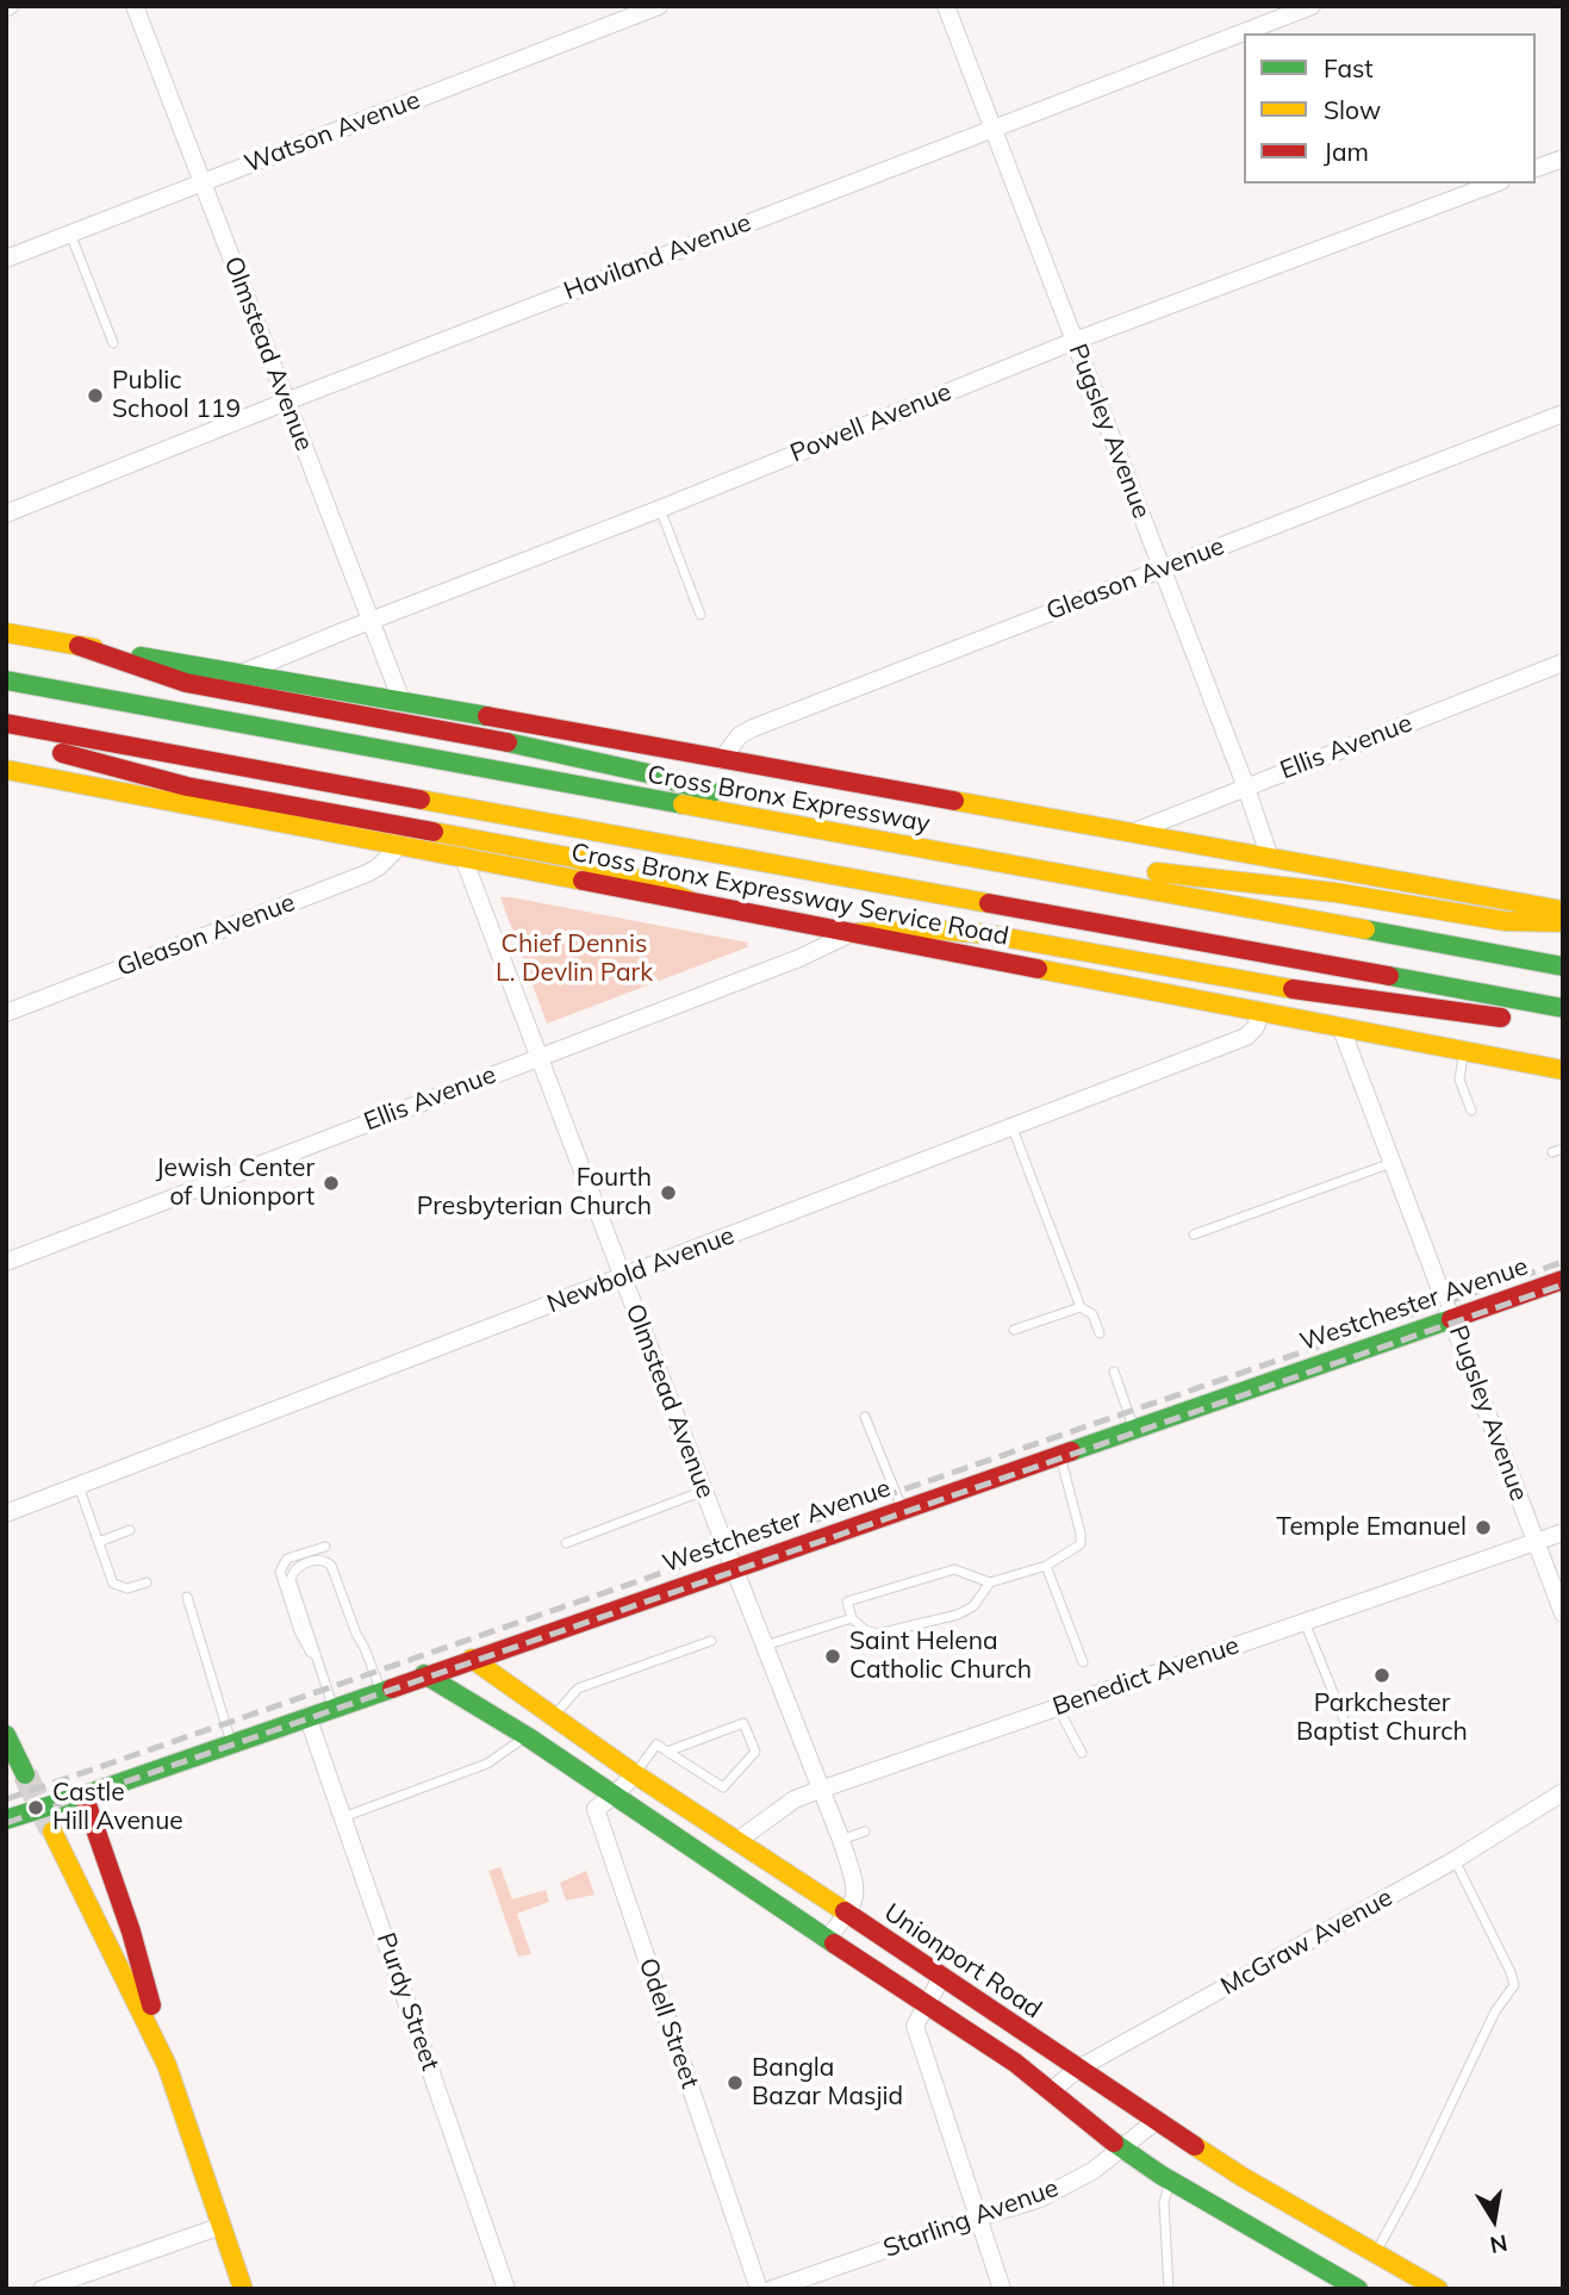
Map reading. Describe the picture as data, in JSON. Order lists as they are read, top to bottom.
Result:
{
  "streets": {
    "main road": [
      "Cross Bronx Expressway",
      "Cross Bronx Expressway Service Road",
      "Westchester Avenue",
      "Unionport Road"
    ],
    "street": [
      "Watson Avenue",
      "Haviland Avenue",
      "Olmstead Avenue",
      "Powell Avenue",
      "Pugsley Avenue",
      "Gleason Avenue",
      "Ellis Avenue",
      "Newbold Avenue",
      "Benedict Avenue",
      "McGraw Avenue",
      "Purdy Street",
      "Odell Street",
      "Starling Avenue"
    ]
  },
  "crossings": [
    ["Watson Avenue", "Olmstead Avenue"],
    ["Haviland Avenue", "Olmstead Avenue"],
    ["Haviland Avenue", "Pugsley Avenue"],
    ["Olmstead Avenue", "Powell Avenue"],
    ["Olmstead Avenue", "Ellis Avenue"],
    ["Olmstead Avenue", "Cross Bronx Expressway Service Road"],
    ["Olmstead Avenue", "Newbold Avenue"],
    ["Olmstead Avenue", "Westchester Avenue"],
    ["Olmstead Avenue", "Benedict Avenue"],
    ["Olmstead Avenue", "Unionport Road"],
    ["Powell Avenue", "Pugsley Avenue"],
    ["Pugsley Avenue", "Gleason Avenue"],
    ["Pugsley Avenue", "Ellis Avenue"],
    ["Pugsley Avenue", "Cross Bronx Expressway Service Road"],
    ["Pugsley Avenue", "Westchester Avenue"],
    ["Pugsley Avenue", "Benedict Avenue"],
    ["Gleason Avenue", "Cross Bronx Expressway Service Road"],
    ["Ellis Avenue", "Cross Bronx Expressway Service Road"],
    ["Cross Bronx Expressway Service Road", "Newbold Avenue"],
    ["Westchester Avenue", "Unionport Road"],
    ["Westchester Avenue", "Purdy Street"],
    ["Benedict Avenue", "Unionport Road"],
    ["McGraw Avenue", "Unionport Road"],
    ["Unionport Road", "Odell Street"],
    ["Unionport Road", "Starling Avenue"]
  ],
  "parks": ["Chief Dennis L. Devlin Park"],
  "places": [
    "Public School 119",
    "Jewish Center of Unionport",
    "Fourth Presbyterian Church",
    "Temple Emanuel",
    "Saint Helena Catholic Church",
    "Parkchester Baptist Church",
    "Castle Hill Avenue",
    "Bangla Bazar Masjid"
  ],
  "legend": ["Fast", "Slow", "Jam"],
  "north": "bottom"
}
